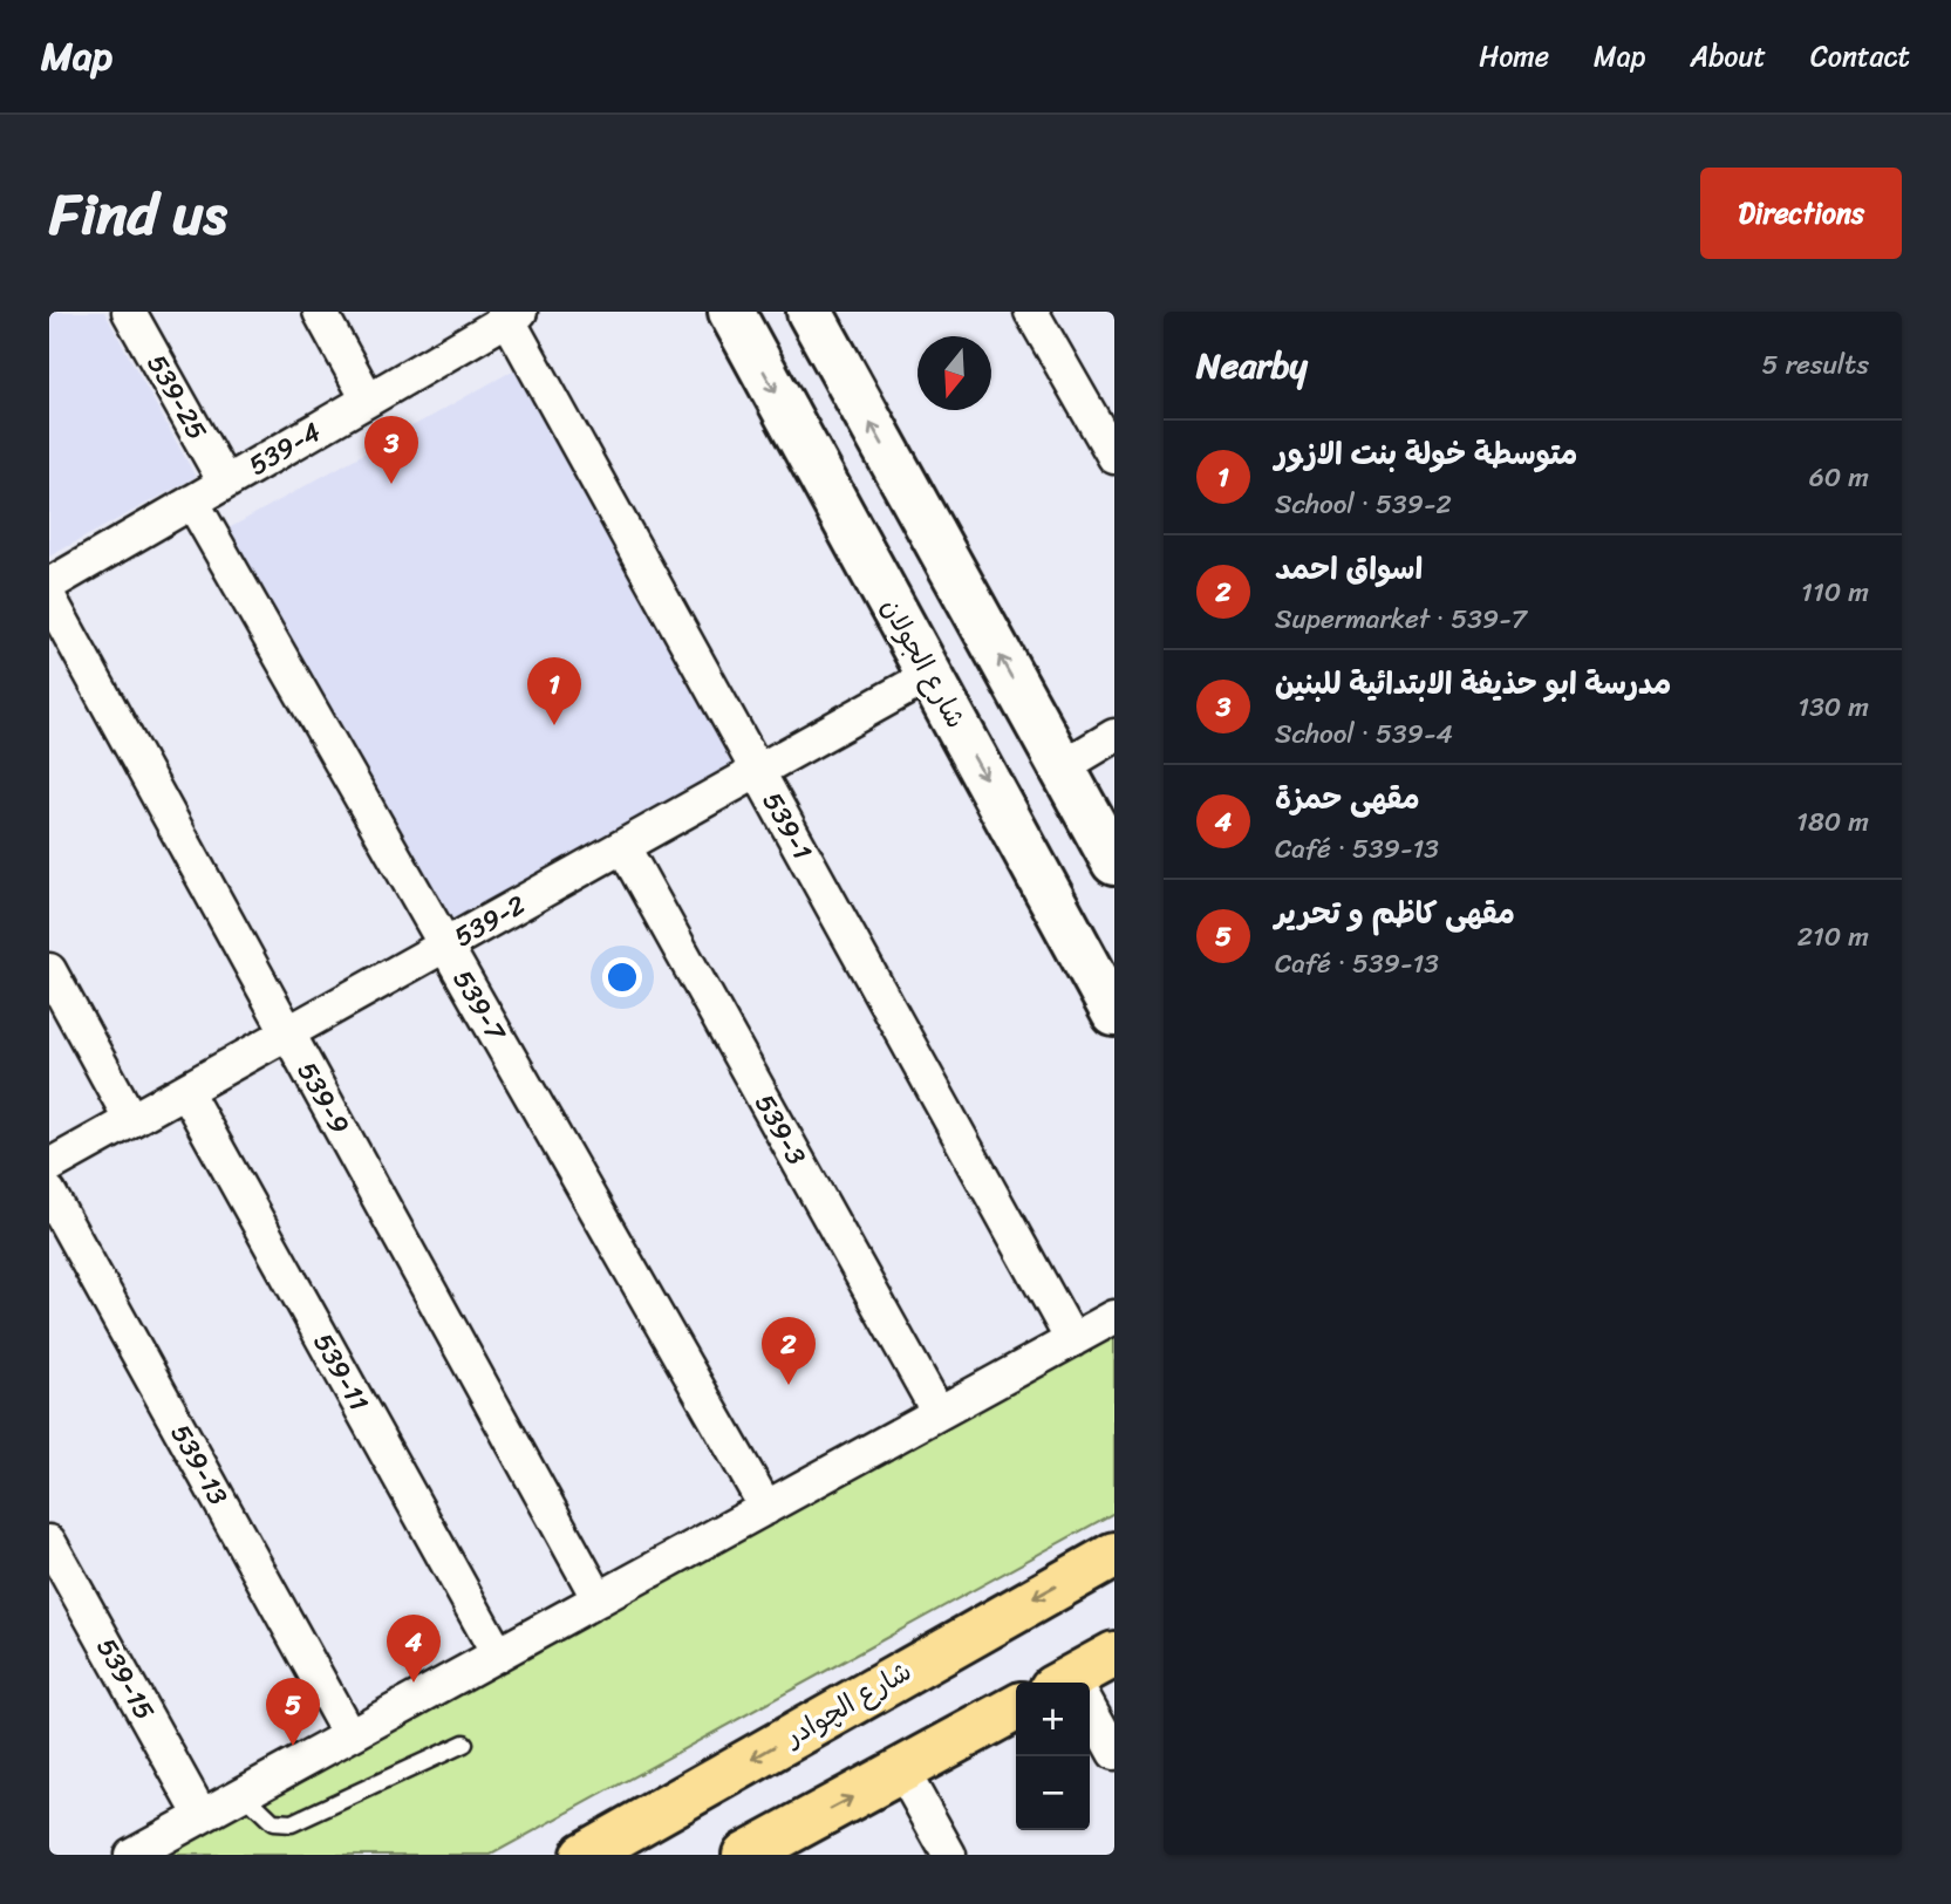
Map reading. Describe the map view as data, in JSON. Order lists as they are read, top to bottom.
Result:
{
  "streets": {
    "main road": ["شارع الچوادر"],
    "street": [
      "539-25",
      "539-4",
      "شارع الجولان",
      "539-1",
      "539-2",
      "539-7",
      "539-9",
      "539-3",
      "539-11",
      "539-13",
      "539-15"
    ]
  },
  "crossings": [
    ["539-25", "539-4"],
    ["539-4", "539-1"],
    ["539-4", "539-7"],
    ["شارع الجولان", "539-2"],
    ["539-1", "539-2"],
    ["539-2", "539-7"],
    ["539-2", "539-9"],
    ["539-2", "539-3"],
    ["539-2", "539-11"]
  ],
  "north": "bottom",
  "page": {
    "header": "Map",
    "nav": [
      "Home",
      "Map",
      "About",
      "Contact"
    ],
    "title": "Find us",
    "buttons": "Directions",
    "heading": ["Nearby", "5 results"],
    "pins": [
      "3",
      "1",
      "2",
      "4",
      "5"
    ],
    "list": [
      {
        "mark": "1",
        "name": "متوسطة خولة بنت الازور",
        "note": "School · 539-2",
        "value": "60 m"
      },
      {
        "mark": "2",
        "name": "اسواق احمد",
        "note": "Supermarket · 539-7",
        "value": "110 m"
      },
      {
        "mark": "3",
        "name": "مدرسة ابو حذيفة الابتدائية للبنين",
        "note": "School · 539-4",
        "value": "130 m"
      },
      {
        "mark": "4",
        "name": "مقهى حمزة",
        "note": "Café · 539-13",
        "value": "180 m"
      },
      {
        "mark": "5",
        "name": "مقهى كاظم و تحرير",
        "note": "Café · 539-13",
        "value": "210 m"
      }
    ],
    "map_buttons": ["+", "−"]
  }
}
